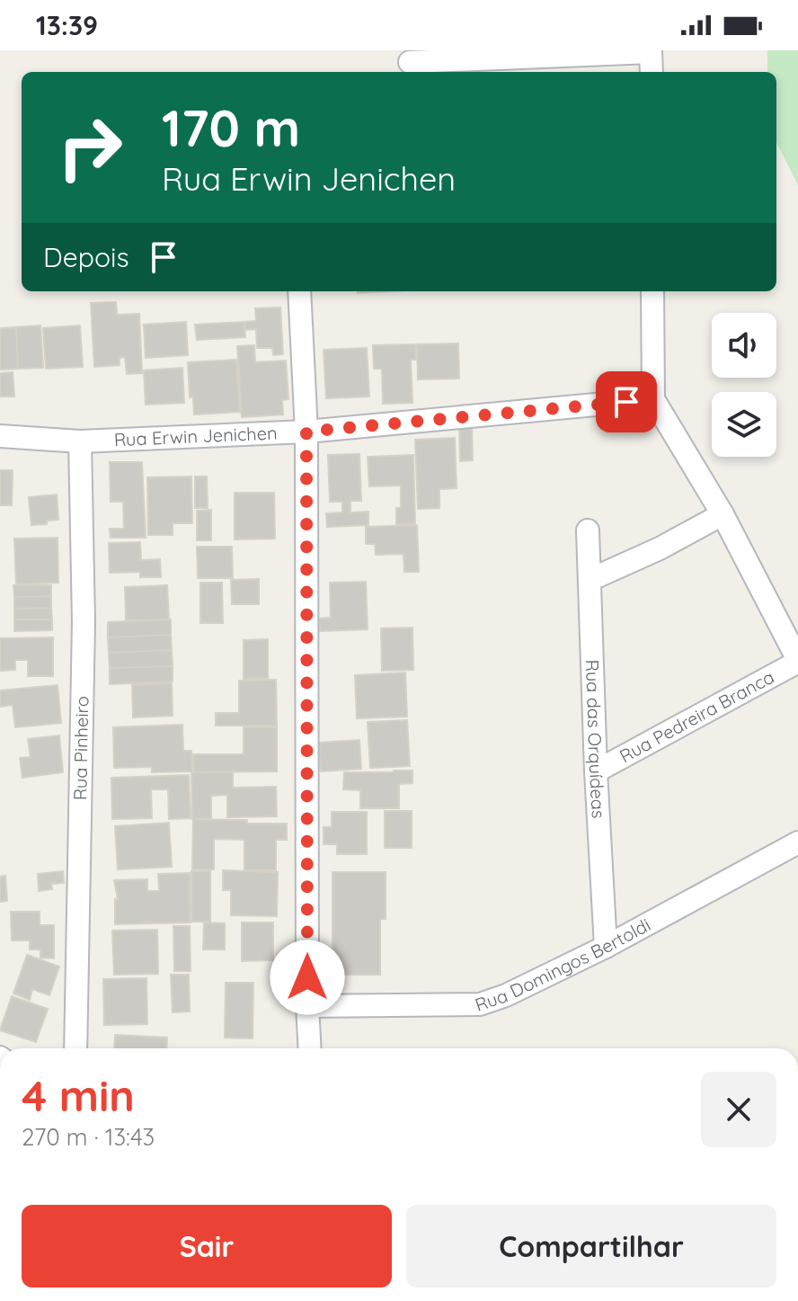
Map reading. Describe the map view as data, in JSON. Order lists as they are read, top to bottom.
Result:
{
  "streets": {
    "street": [
      "Rua Erwin Jenichen",
      "Rua Pedreira Branca",
      "Rua das Orquídeas",
      "Rua Pinheiro",
      "Rua Domingos Bertoldi"
    ]
  },
  "crossings": [
    ["Rua Erwin Jenichen", "Rua Pinheiro"],
    ["Rua Pedreira Branca", "Rua das Orquídeas"],
    ["Rua das Orquídeas", "Rua Domingos Bertoldi"]
  ],
  "page": {
    "status": "13:39",
    "turn": ["170 m", "Rua Erwin Jenichen"],
    "then": "Depois",
    "heading": ["4 min", "270 m · 13:43"],
    "buttons": ["Sair", "Compartilhar"]
  }
}
